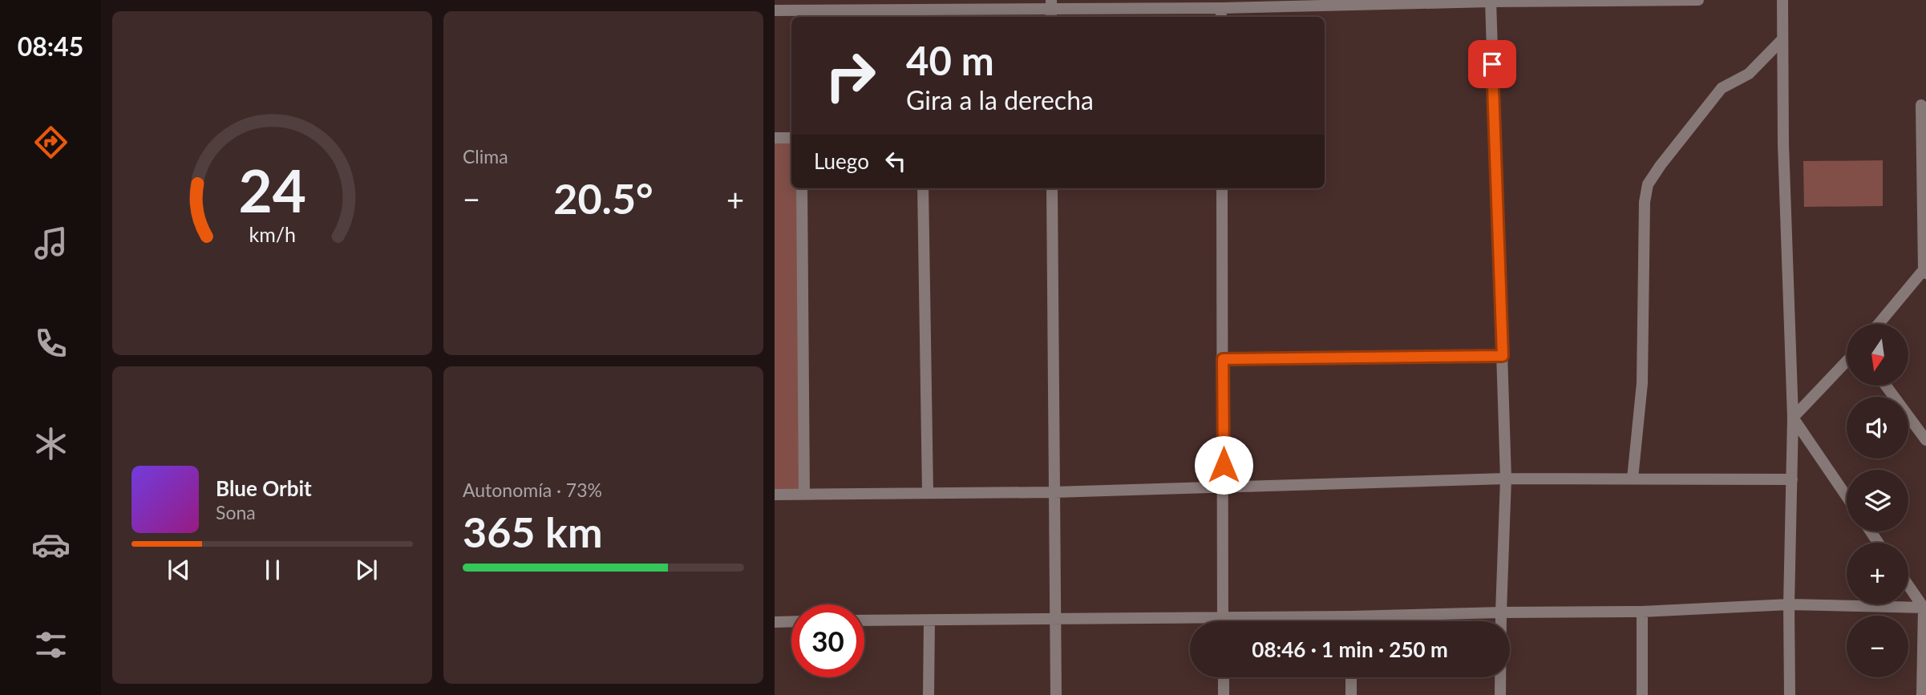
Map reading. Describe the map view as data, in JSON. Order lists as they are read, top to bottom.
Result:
{
  "north": "bottom",
  "page": {
    "tabs": "08:45",
    "tile": [
      "Clima",
      ["Autonomía · 73%", "365 km"]
    ],
    "turn": ["40 m", "Gira a la derecha"],
    "then": "Luego",
    "heat": ["−", "20.5°", "+"],
    "map_buttons": ["+", "−"],
    "song": ["Blue Orbit", "Sona"],
    "limit": "30",
    "trip": "08:46 · 1 min · 250 m",
    "gauge": ["24", "km/h"]
  }
}
